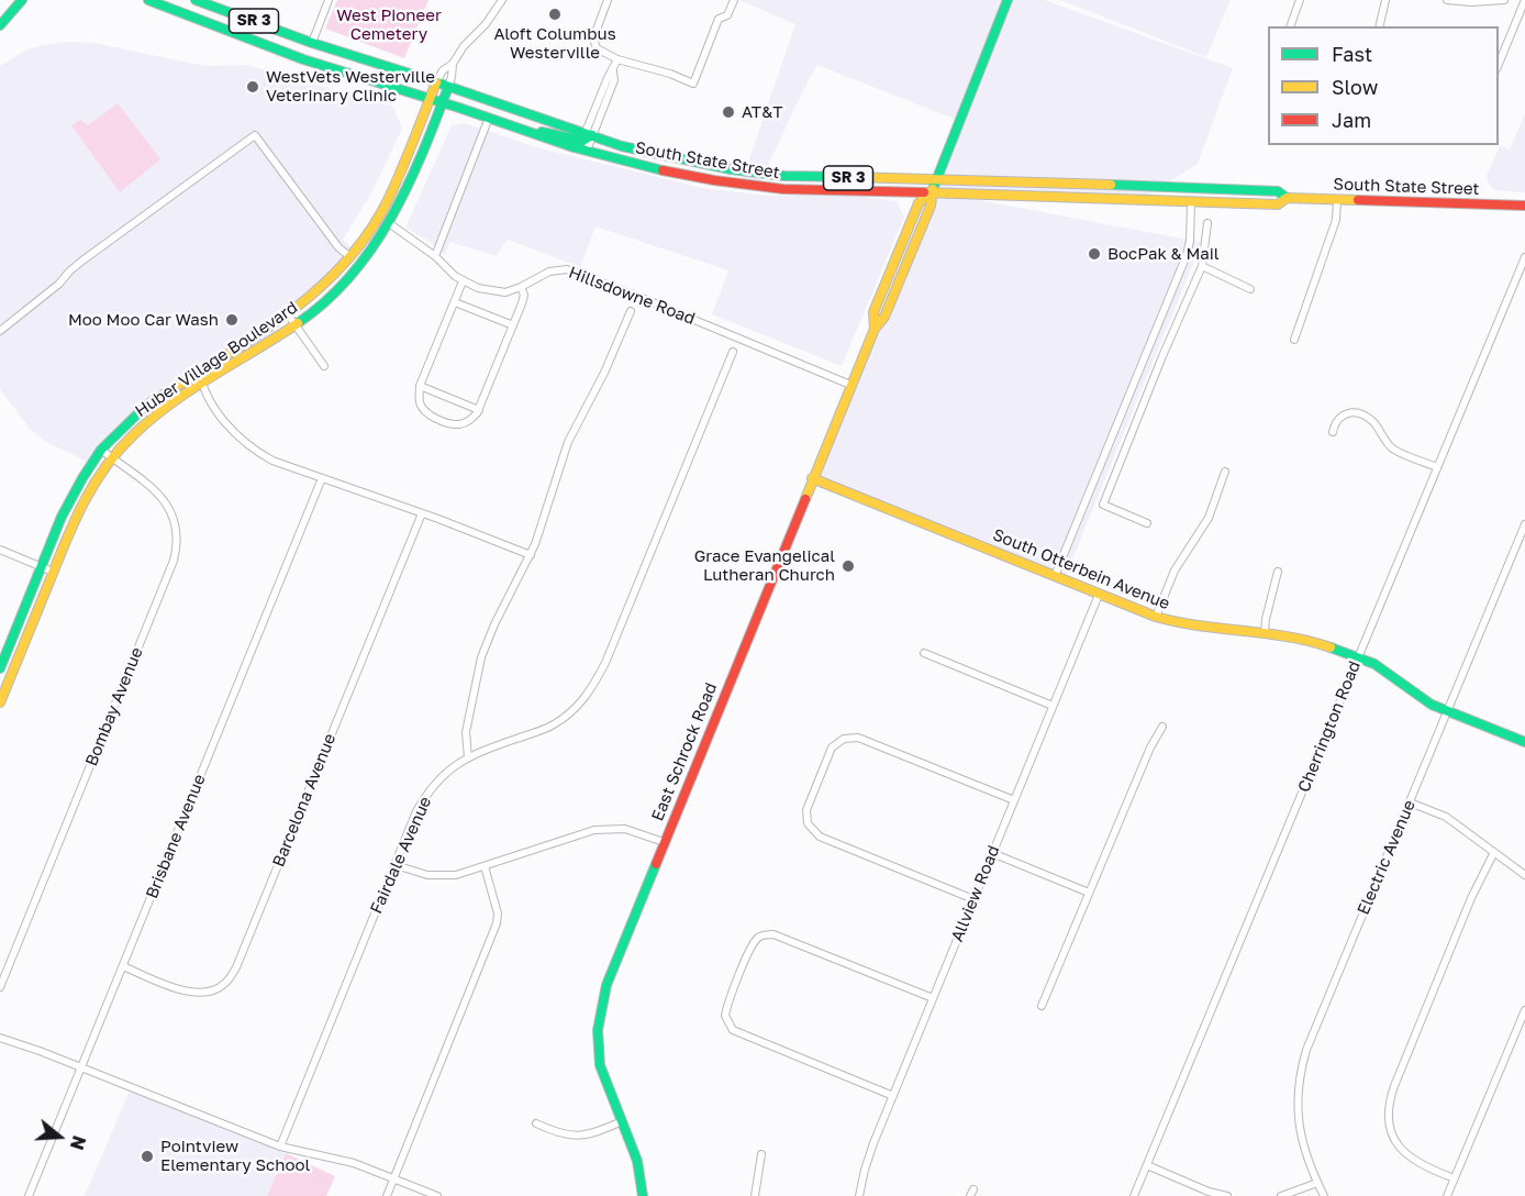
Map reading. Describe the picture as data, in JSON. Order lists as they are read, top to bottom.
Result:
{
  "streets": {
    "main road": [
      "SR 3",
      "South State Street",
      "Huber Village Boulevard",
      "South Otterbein Avenue",
      "East Schrock Road"
    ],
    "street": [
      "Hillsdowne Road",
      "Bombay Avenue",
      "Cherrington Road",
      "Barcelona Avenue",
      "Brisbane Avenue",
      "Fairdale Avenue",
      "Electric Avenue",
      "Allview Road"
    ]
  },
  "crossings": [
    ["South State Street", "Huber Village Boulevard"],
    ["South State Street", "East Schrock Road"],
    ["Hillsdowne Road", "Huber Village Boulevard"],
    ["Hillsdowne Road", "East Schrock Road"],
    ["Huber Village Boulevard", "Bombay Avenue"],
    ["South Otterbein Avenue", "Cherrington Road"],
    ["South Otterbein Avenue", "East Schrock Road"],
    ["South Otterbein Avenue", "Electric Avenue"],
    ["South Otterbein Avenue", "Allview Road"],
    ["Barcelona Avenue", "Brisbane Avenue"]
  ],
  "parks": ["West Pioneer Cemetery"],
  "places": [
    "Aloft Columbus Westerville",
    "WestVets Westerville Veterinary Clinic",
    "AT&T",
    "BocPak & Mail",
    "Moo Moo Car Wash",
    "Grace Evangelical Lutheran Church",
    "Pointview Elementary School"
  ],
  "legend": ["Fast", "Slow", "Jam"],
  "north": "right"
}
